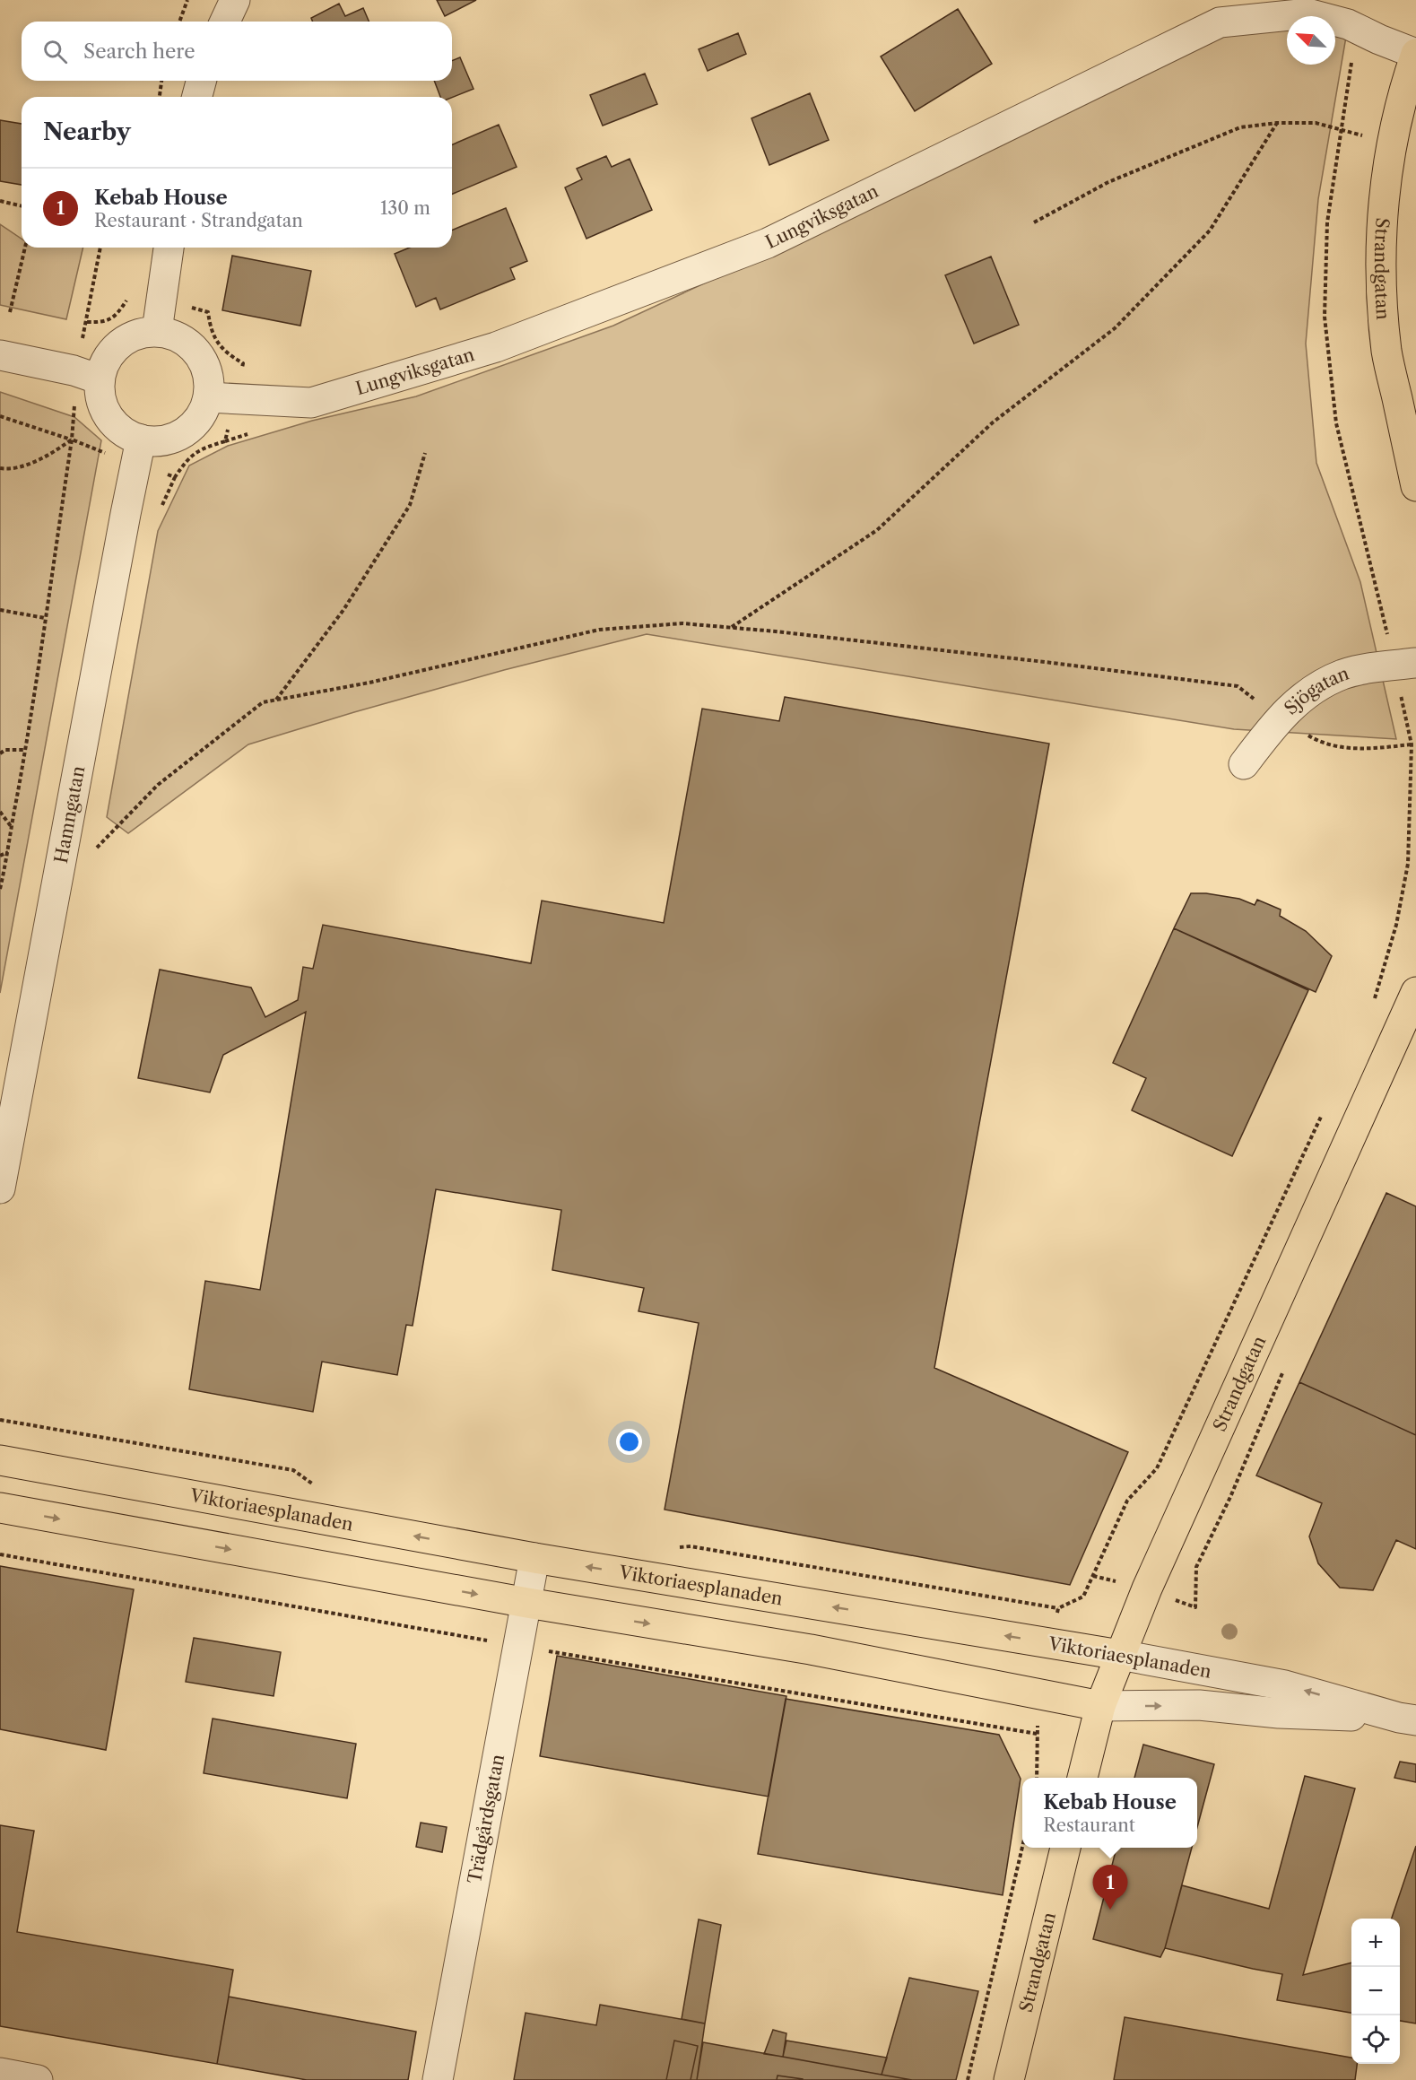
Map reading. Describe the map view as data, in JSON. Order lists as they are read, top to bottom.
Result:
{
  "streets": {
    "main road": ["Strandgatan", "Viktoriaesplanaden"],
    "street": [
      "Lungviksgatan",
      "Sjögatan",
      "Hamngatan",
      "Trädgårdsgatan"
    ]
  },
  "crossings": [
    ["Lungviksgatan", "Strandgatan"],
    ["Lungviksgatan", "Hamngatan"],
    ["Strandgatan", "Viktoriaesplanaden"],
    ["Viktoriaesplanaden", "Trädgårdsgatan"]
  ],
  "north": "top left",
  "page": {
    "search": "Search here",
    "heading": "Nearby",
    "list": [
      {
        "mark": "1",
        "name": "Kebab House",
        "note": "Restaurant · Strandgatan",
        "value": "130 m"
      }
    ],
    "popup": ["Kebab House", "Restaurant"],
    "pins": "1",
    "map_buttons": ["+", "−"]
  }
}
